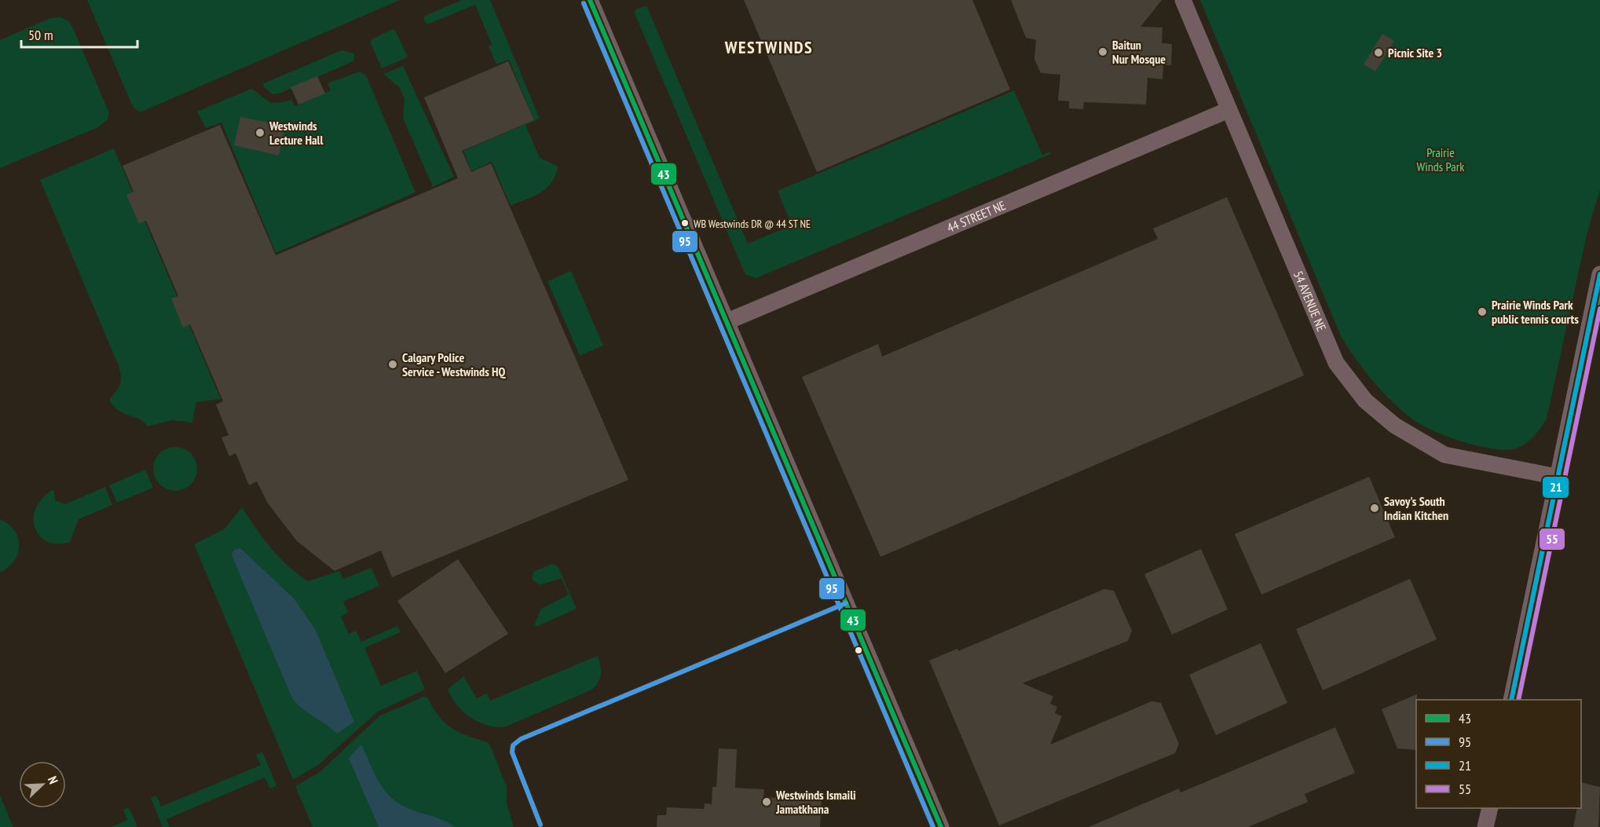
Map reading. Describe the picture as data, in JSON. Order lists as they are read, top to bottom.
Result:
{
  "streets": {
    "street": ["44 STREET NE", "54 AVENUE NE"]
  },
  "crossings": [
    ["44 STREET NE", "54 AVENUE NE"]
  ],
  "districts": ["WESTWINDS"],
  "parks": ["Prairie Winds Park"],
  "places": [
    "Baitun Nur Mosque",
    "Picnic Site 3",
    "Westwinds Lecture Hall",
    "WB Westwinds DR @ 44 ST NE",
    "Prairie Winds Park public tennis courts",
    "Calgary Police Service - Westwinds HQ",
    "Savoy's South Indian Kitchen",
    "Westwinds Ismaili Jamatkhana"
  ],
  "lines": [
    "transit line 43",
    "transit line 95",
    "transit line 21",
    "transit line 55"
  ],
  "legend": [
    "43",
    "95",
    "21",
    "55"
  ],
  "scale_bar": "50 m",
  "north": "top right"
}
